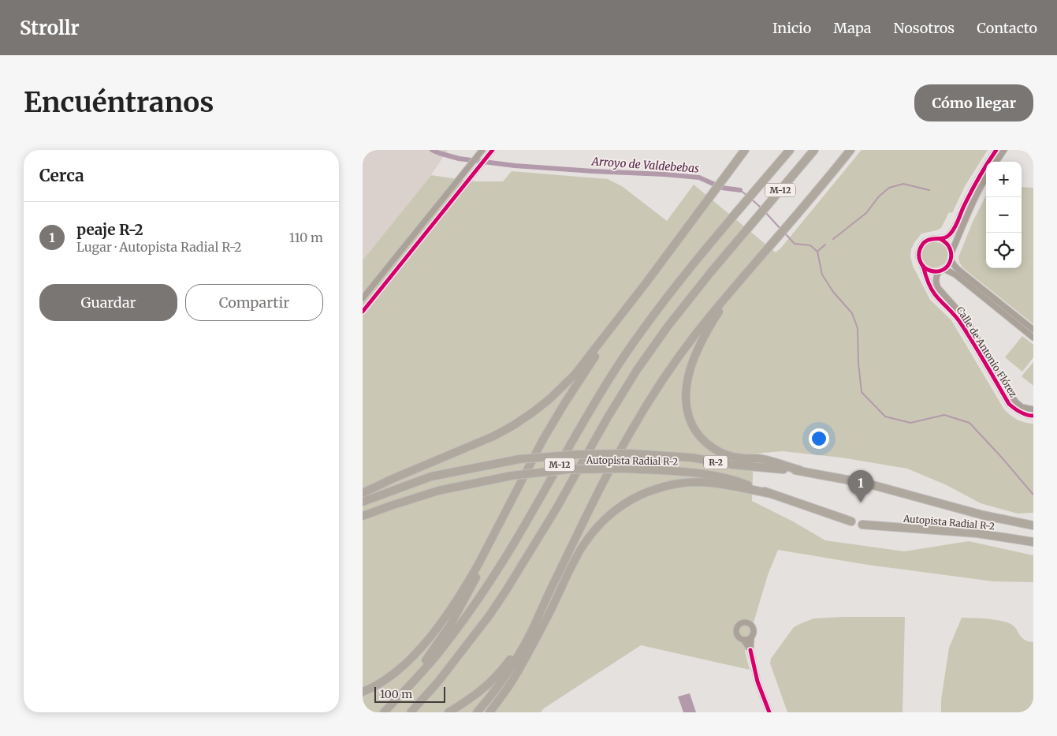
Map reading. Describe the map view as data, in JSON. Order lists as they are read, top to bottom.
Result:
{
  "streets": {
    "highway": ["M-12", "Autopista Radial R-2", "R-2"],
    "street": ["Calle de Antonio Flórez"]
  },
  "water": ["Arroyo de Valdebebas"],
  "scale_bar": "100 m",
  "page": {
    "header": "Strollr",
    "nav": [
      "Inicio",
      "Mapa",
      "Nosotros",
      "Contacto"
    ],
    "buttons": [
      "Cómo llegar",
      ["Guardar", "Compartir"]
    ],
    "title": "Encuéntranos",
    "heading": "Cerca",
    "map_buttons": ["+", "−"],
    "list": [
      {
        "mark": "1",
        "name": "peaje R-2",
        "note": "Lugar · Autopista Radial R-2",
        "value": "110 m"
      }
    ],
    "pins": "1",
    "scale": "100 m"
  }
}
